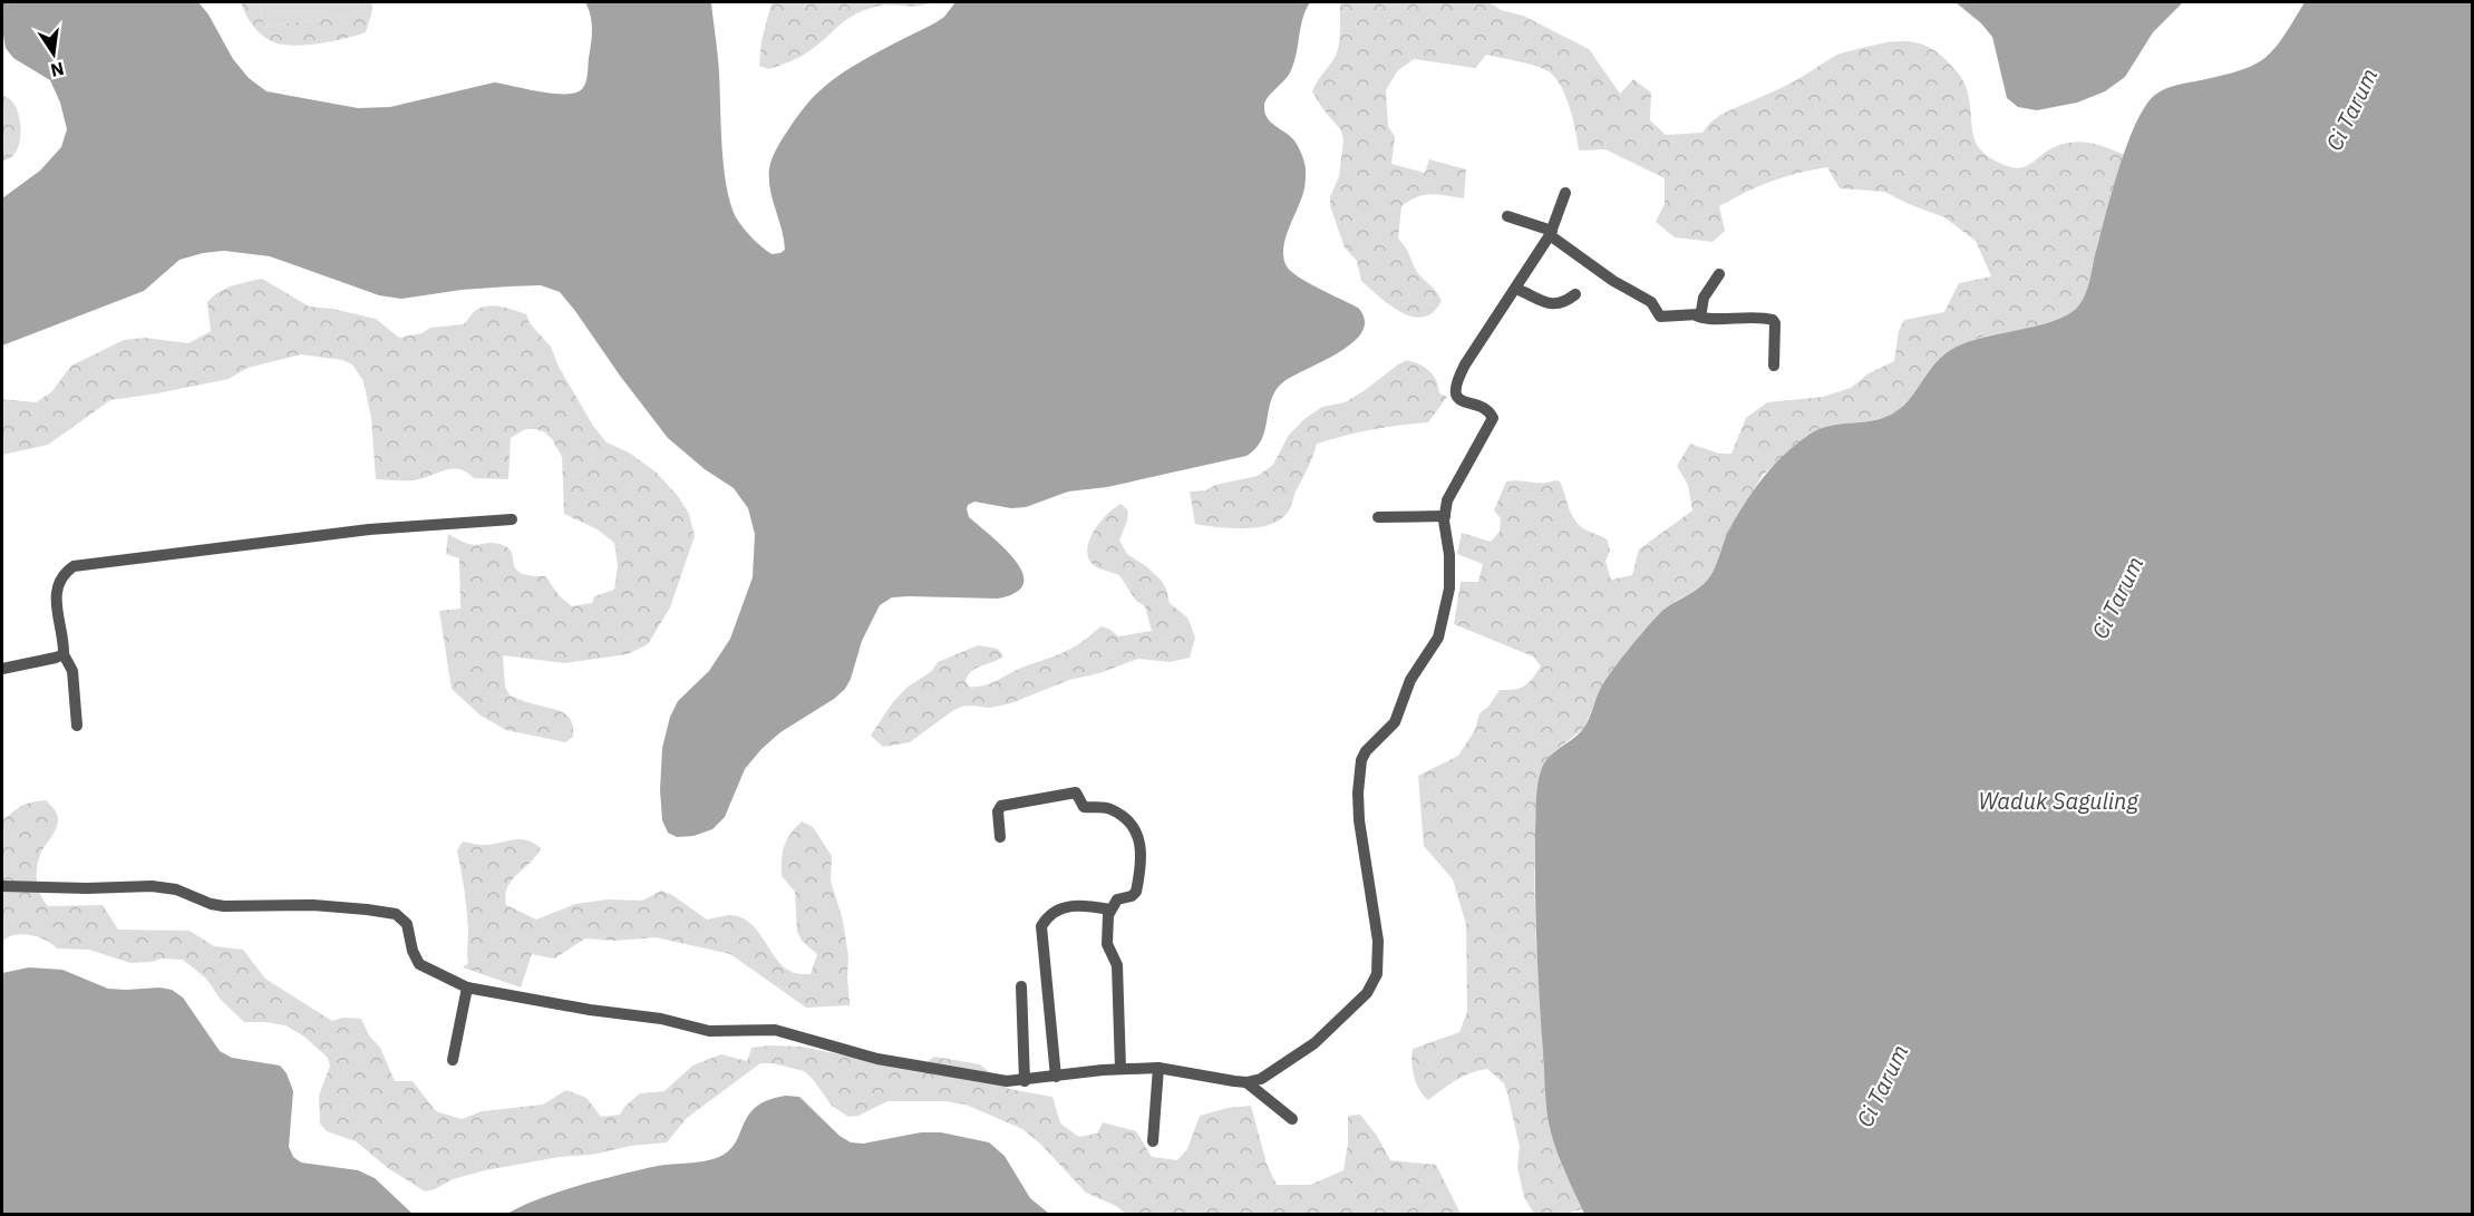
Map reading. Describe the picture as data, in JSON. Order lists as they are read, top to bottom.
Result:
{
  "water": ["Ci Tarum", "Waduk Saguling"],
  "north": "bottom"
}
